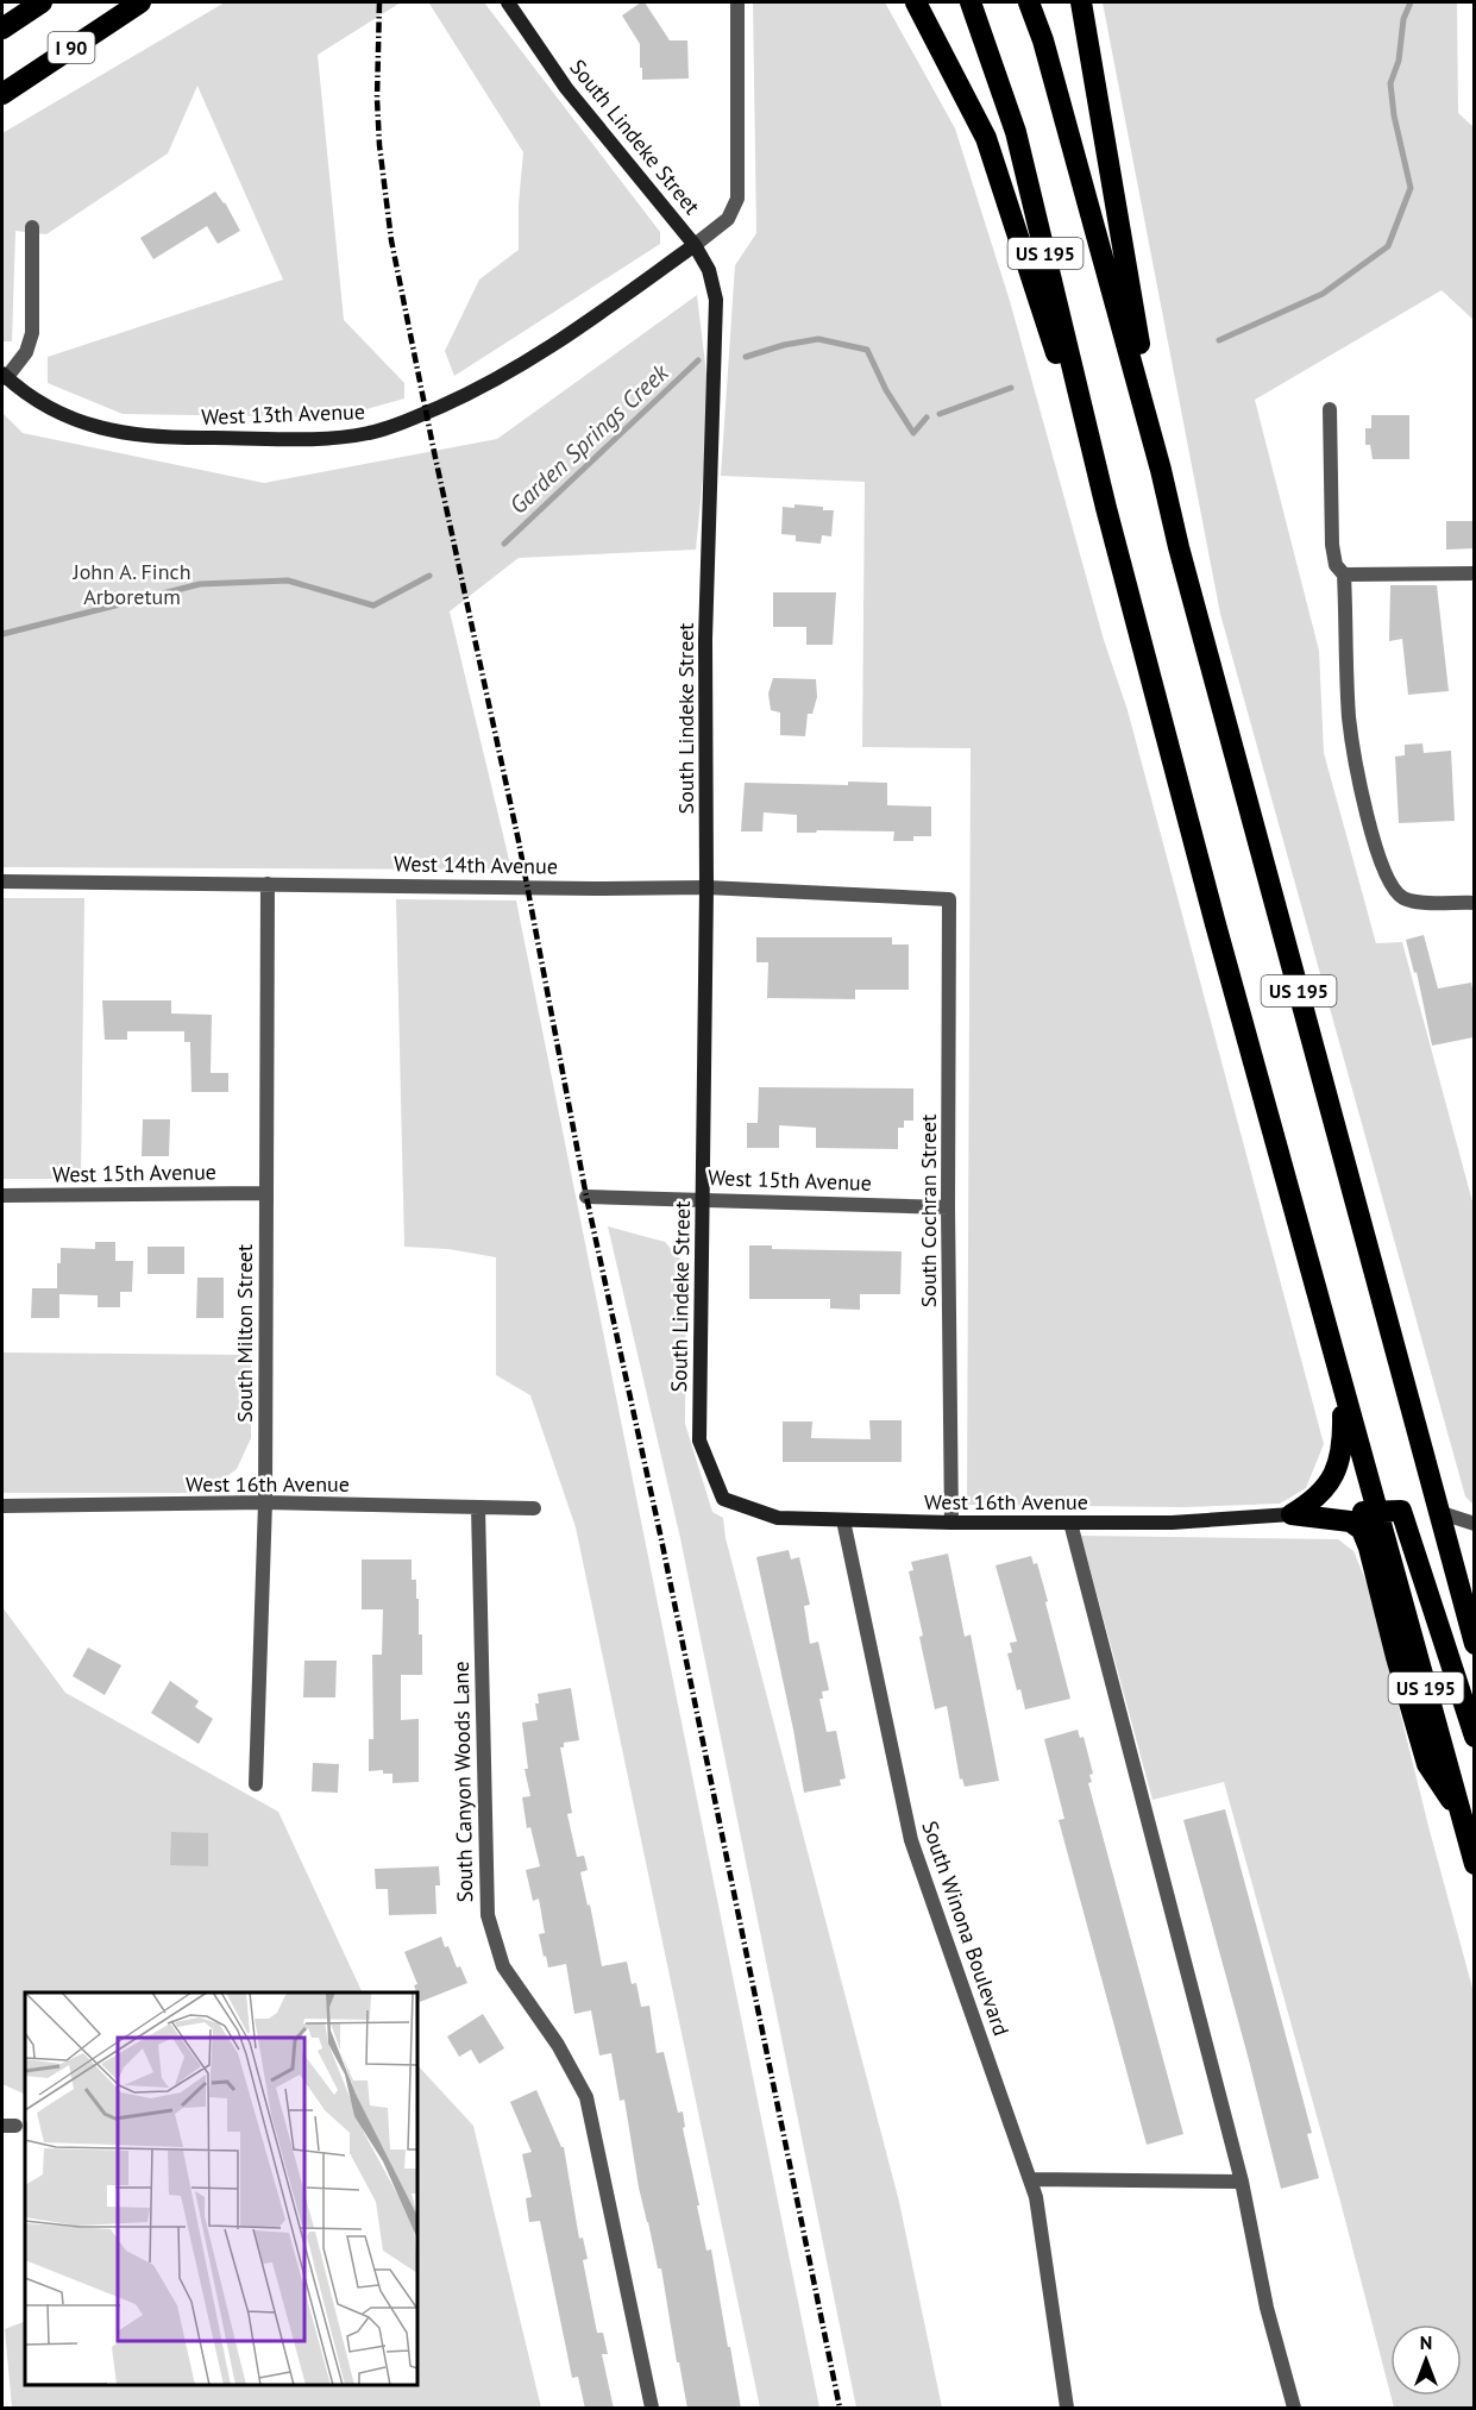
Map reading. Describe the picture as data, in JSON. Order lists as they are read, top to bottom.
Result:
{
  "streets": {
    "highway": ["I 90", "US 195"],
    "street": [
      "South Lindeke Street",
      "West 13th Avenue",
      "West 14th Avenue",
      "West 15th Avenue",
      "South Cochran Street",
      "South Milton Street",
      "West 16th Avenue",
      "South Canyon Woods Lane",
      "South Winona Boulevard"
    ]
  },
  "crossings": [
    ["South Lindeke Street", "West 13th Avenue"],
    ["South Lindeke Street", "West 14th Avenue"],
    ["South Lindeke Street", "West 15th Avenue"],
    ["South Lindeke Street", "West 16th Avenue"],
    ["West 14th Avenue", "South Cochran Street"],
    ["West 14th Avenue", "South Milton Street"],
    ["West 15th Avenue", "South Cochran Street"],
    ["West 15th Avenue", "South Milton Street"],
    ["South Cochran Street", "West 16th Avenue"],
    ["South Milton Street", "West 16th Avenue"],
    ["West 16th Avenue", "South Canyon Woods Lane"],
    ["West 16th Avenue", "South Winona Boulevard"]
  ],
  "water": ["Garden Springs Creek"],
  "parks": ["John A. Finch Arboretum"],
  "north": "top"
}
